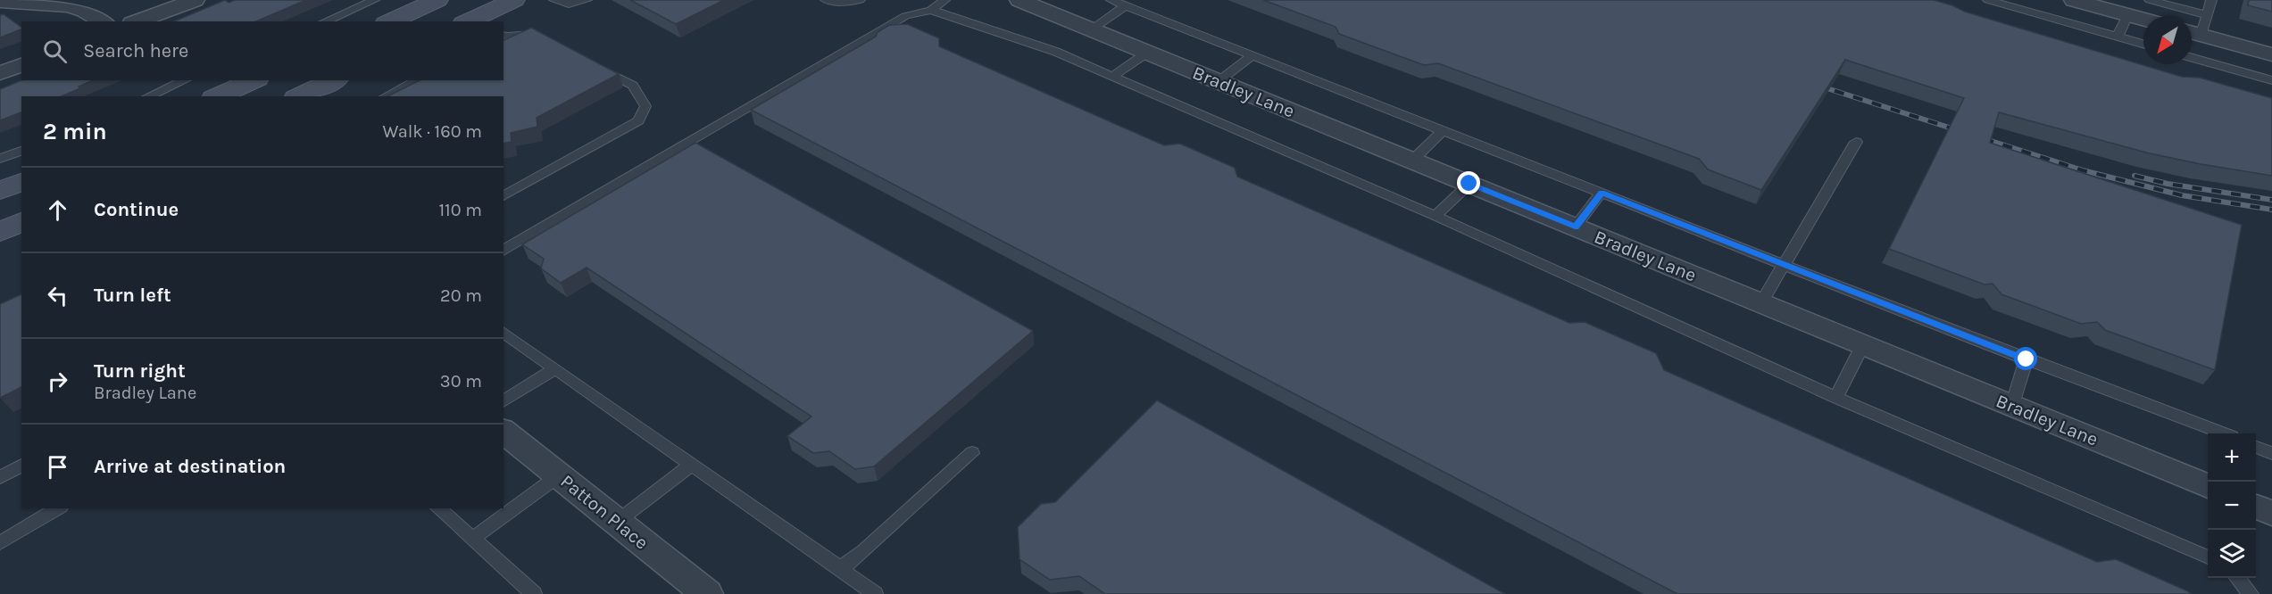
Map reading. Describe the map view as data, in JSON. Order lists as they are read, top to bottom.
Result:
{
  "streets": {
    "street": ["Bradley Lane", "Patton Place"]
  },
  "north": "bottom left",
  "page": {
    "search": "Search here",
    "heading": ["2 min", "Walk · 160 m"],
    "list": [
      ["Continue", "110 m"],
      ["Turn left", "20 m"],
      ["Turn right", "Bradley Lane", "30 m"],
      "Arrive at destination"
    ],
    "map_buttons": ["+", "−"]
  }
}
